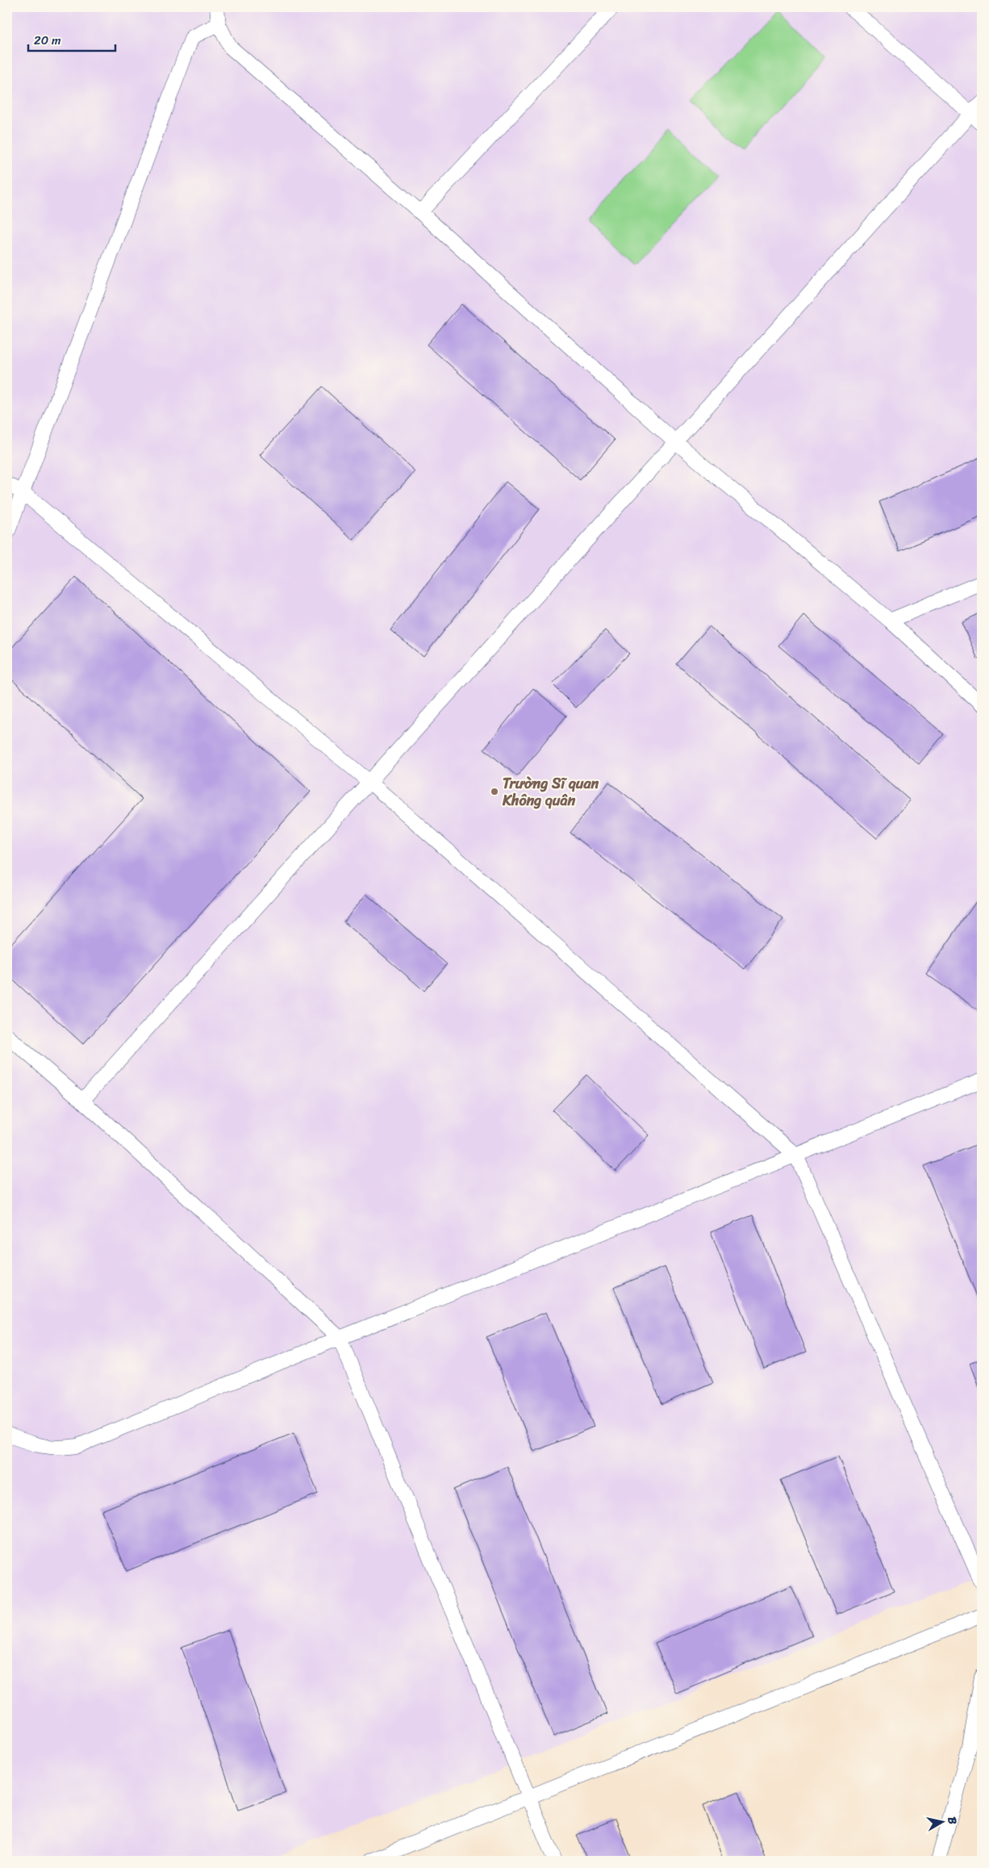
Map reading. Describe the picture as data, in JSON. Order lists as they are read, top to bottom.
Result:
{
  "places": ["Trường Sĩ quan Không quân"],
  "scale_bar": "20 m",
  "north": "right"
}
